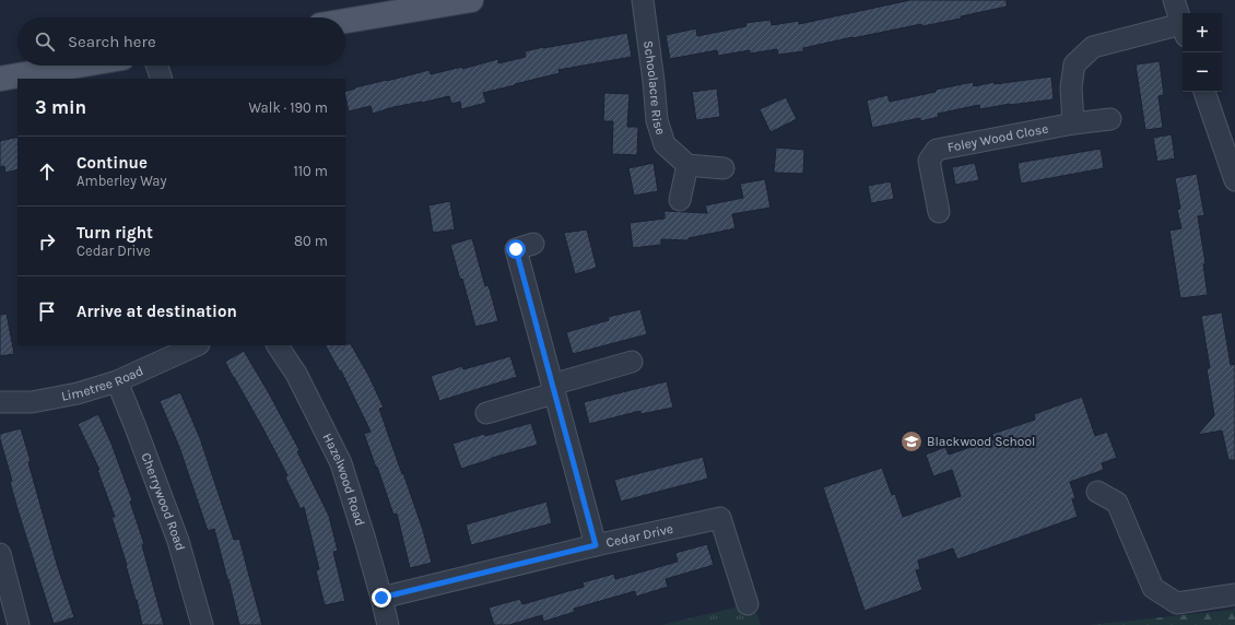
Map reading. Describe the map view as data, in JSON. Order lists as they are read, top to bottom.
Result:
{
  "streets": {
    "street": [
      "Schoolacre Rise",
      "Foley Wood Close",
      "Limetree Road",
      "Hazelwood Road",
      "Cherrywood Road",
      "Cedar Drive"
    ]
  },
  "crossings": [
    ["Limetree Road", "Cherrywood Road"],
    ["Hazelwood Road", "Cedar Drive"]
  ],
  "places": {
    "school or university": ["Blackwood School"]
  },
  "page": {
    "map_buttons": ["+", "−"],
    "search": "Search here",
    "heading": ["3 min", "Walk · 190 m"],
    "list": [
      ["Continue", "Amberley Way", "110 m"],
      ["Turn right", "Cedar Drive", "80 m"],
      "Arrive at destination"
    ]
  }
}
